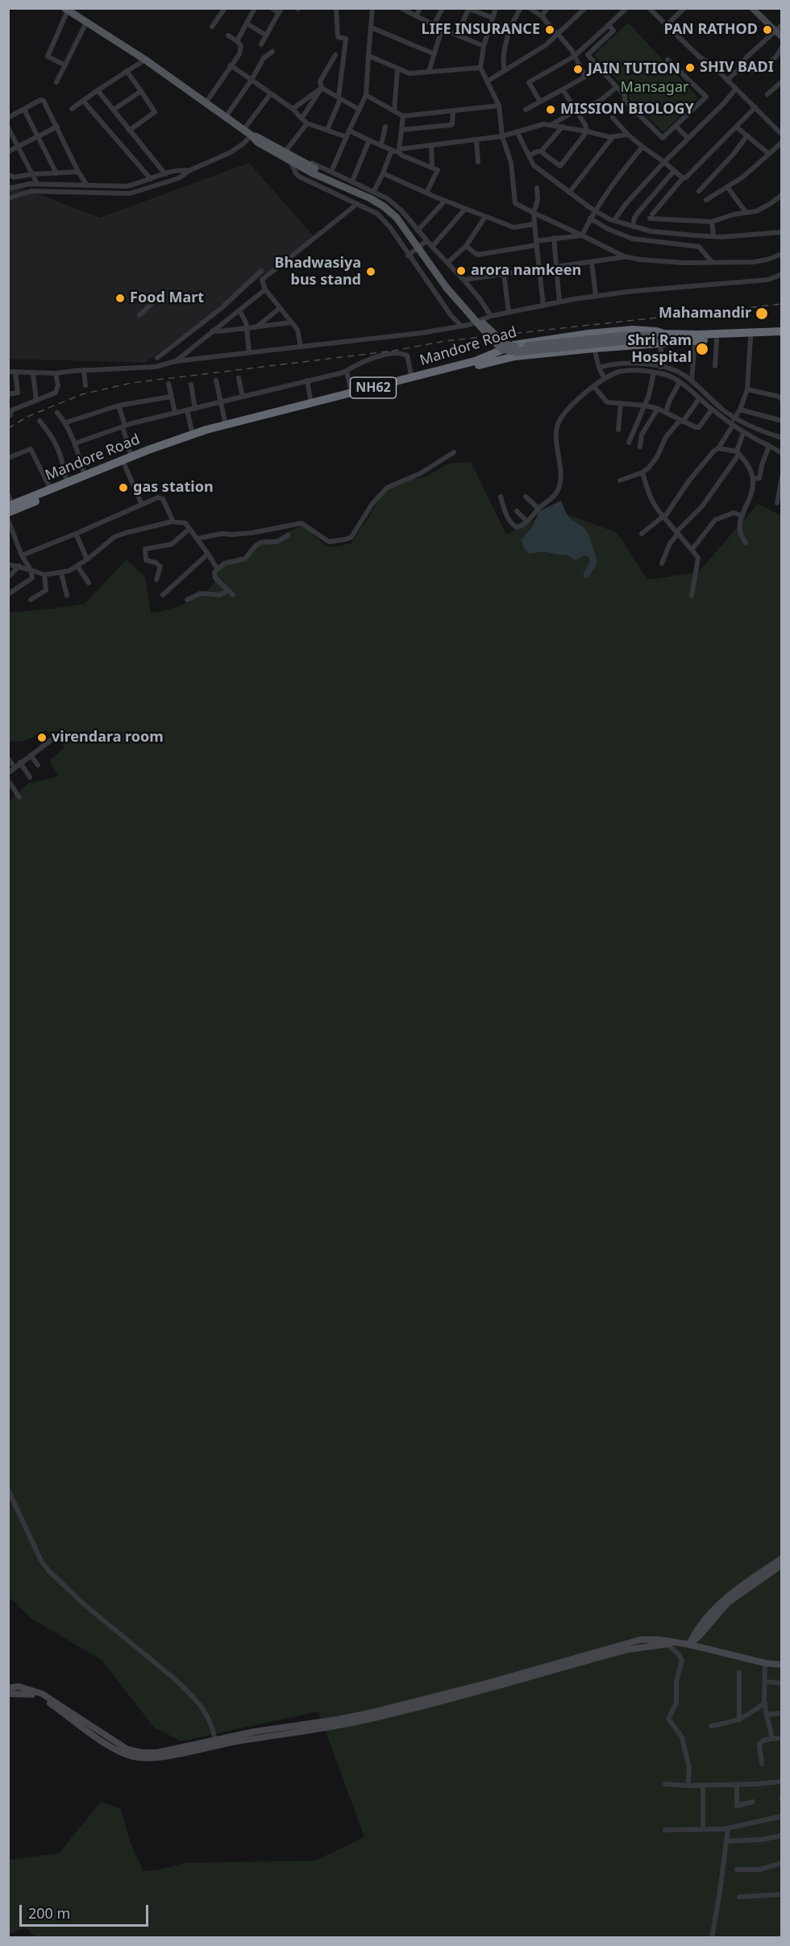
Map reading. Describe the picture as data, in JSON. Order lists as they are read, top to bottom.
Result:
{
  "streets": {
    "highway": ["Mandore Road", "NH62"]
  },
  "parks": ["Mansagar"],
  "places": [
    "LIFE INSURANCE",
    "PAN RATHOD",
    "SHIV BADI",
    "JAIN TUTION",
    "MISSION BIOLOGY",
    "arora namkeen",
    "Bhadwasiya bus stand",
    "Food Mart",
    "Mahamandir",
    "Shri Ram Hospital",
    "gas station",
    "virendara room"
  ],
  "scale_bar": "200 m"
}
